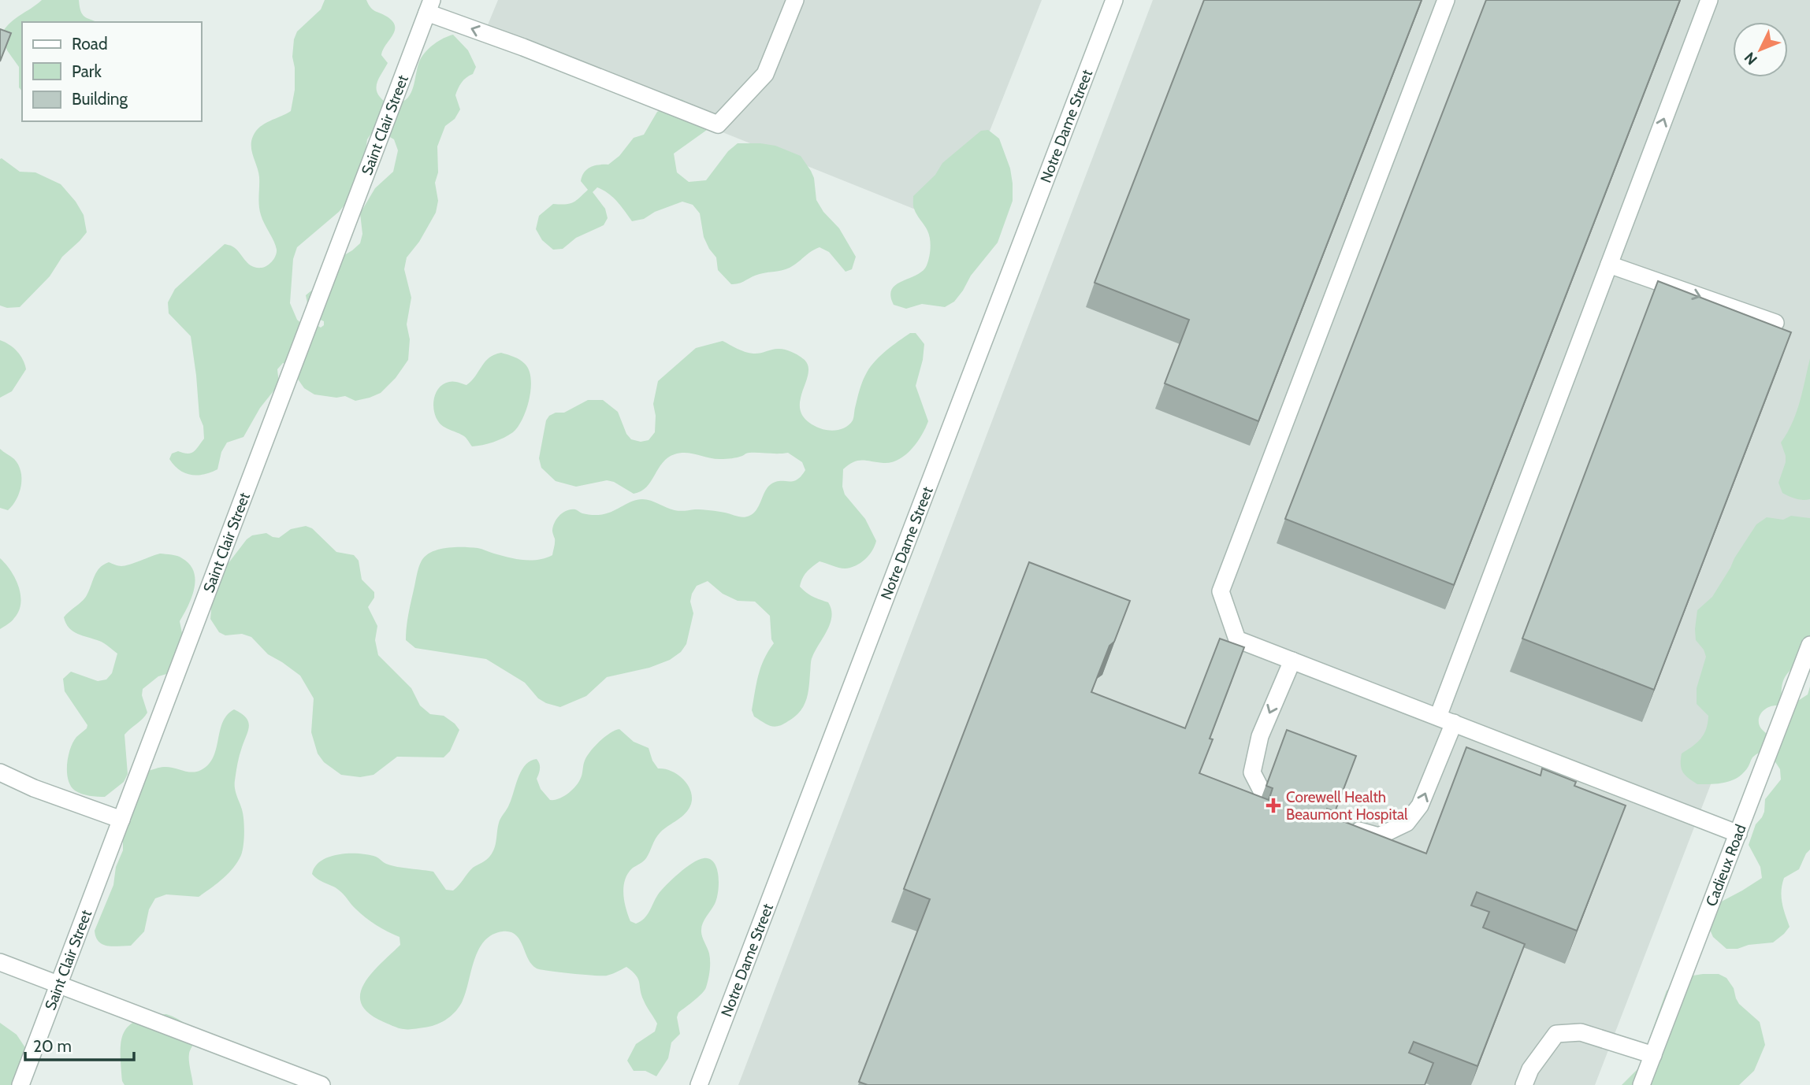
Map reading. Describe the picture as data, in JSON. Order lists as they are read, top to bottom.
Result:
{
  "streets": {
    "street": ["Saint Clair Street", "Notre Dame Street", "Cadieux Road"]
  },
  "places": {
    "health": ["Corewell Health Beaumont Hospital"]
  },
  "legend": ["Road", "Park", "Building"],
  "scale_bar": "20 m",
  "north": "bottom left"
}
